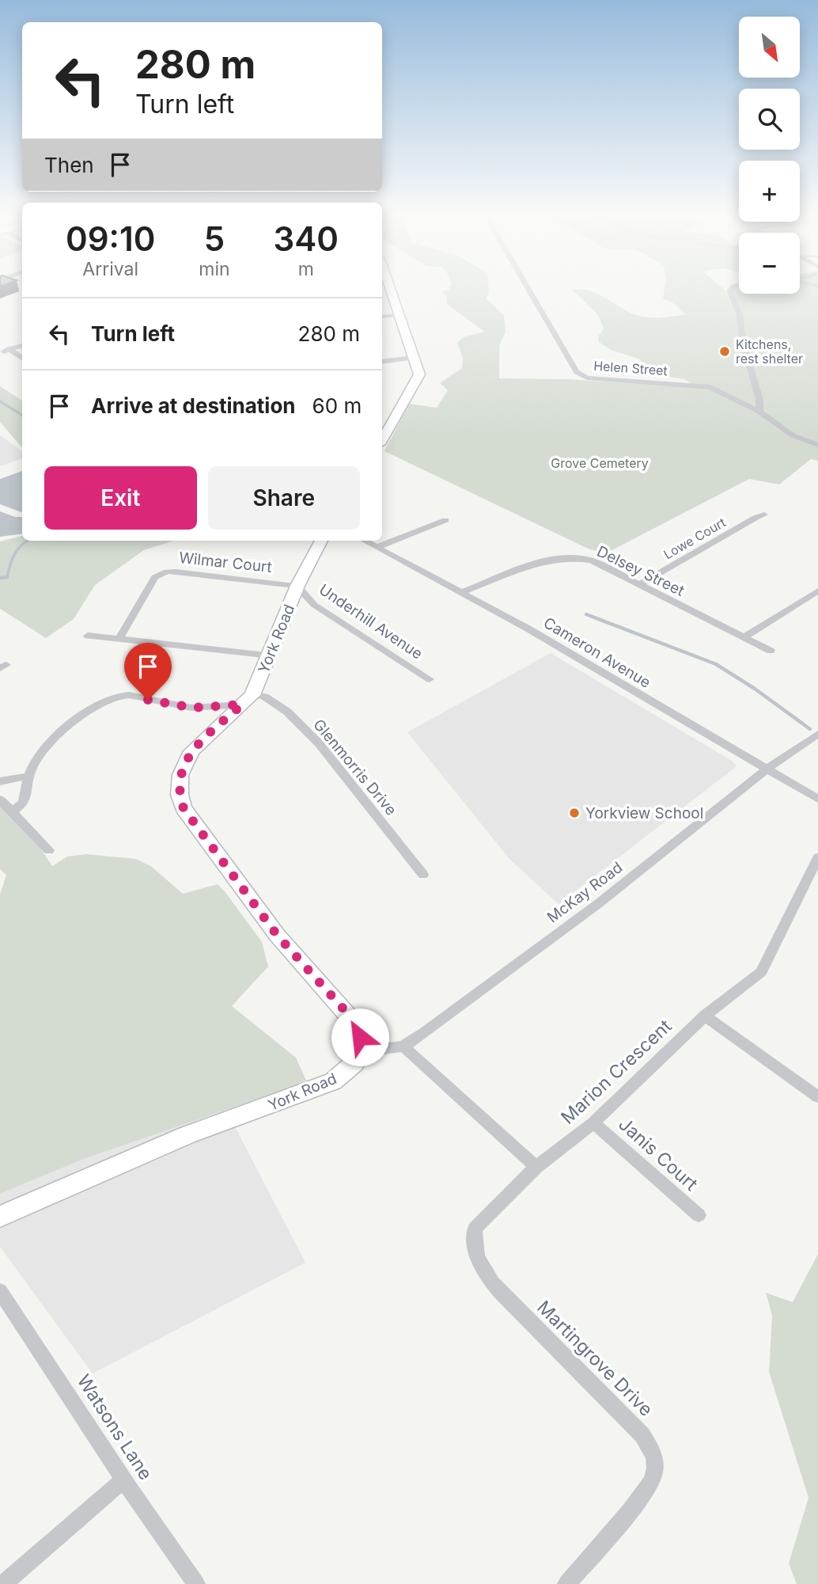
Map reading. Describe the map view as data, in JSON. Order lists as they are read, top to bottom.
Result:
{
  "streets": {
    "street": [
      "Helen Street",
      "Lowe Court",
      "Wilmar Court",
      "Delsey Street",
      "Underhill Avenue",
      "York Road",
      "Cameron Avenue",
      "Glenmorris Drive",
      "McKay Road",
      "Marion Crescent",
      "Janis Court",
      "Martingrove Drive",
      "Watsons Lane"
    ]
  },
  "crossings": [
    ["Lowe Court", "Delsey Street"],
    ["Wilmar Court", "Underhill Avenue"],
    ["Wilmar Court", "York Road"],
    ["Delsey Street", "Cameron Avenue"],
    ["Underhill Avenue", "York Road"],
    ["York Road", "Glenmorris Drive"],
    ["York Road", "McKay Road"],
    ["Cameron Avenue", "McKay Road"],
    ["Marion Crescent", "Janis Court"],
    ["Marion Crescent", "Martingrove Drive"]
  ],
  "parks": ["Grove Cemetery"],
  "places": ["Kitchens, rest shelter", "Yorkview School"],
  "north": "bottom right",
  "page": {
    "map_buttons": ["+", "−"],
    "turn": ["280 m", "Turn left"],
    "then": "Then",
    "eta": [
      "09:10",
      "Arrival",
      "5",
      "min",
      "340",
      "m"
    ],
    "list": [
      {
        "name": "Turn left",
        "value": "280 m"
      },
      {
        "name": "Arrive at destination",
        "value": "60 m"
      }
    ],
    "buttons": ["Exit", "Share"]
  }
}
